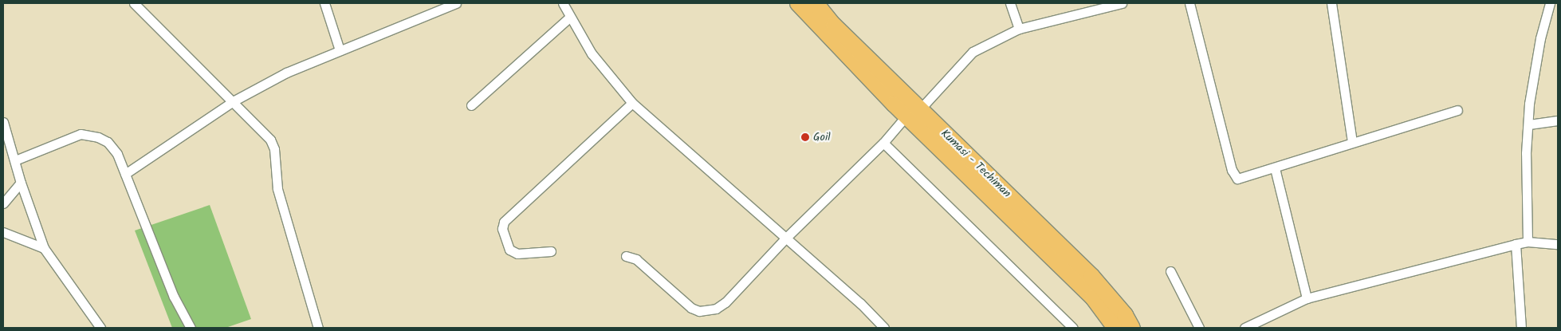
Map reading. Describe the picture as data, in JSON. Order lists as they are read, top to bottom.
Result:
{
  "streets": {
    "highway": ["Kumasi - Techiman"]
  },
  "places": ["Goil"]
}
